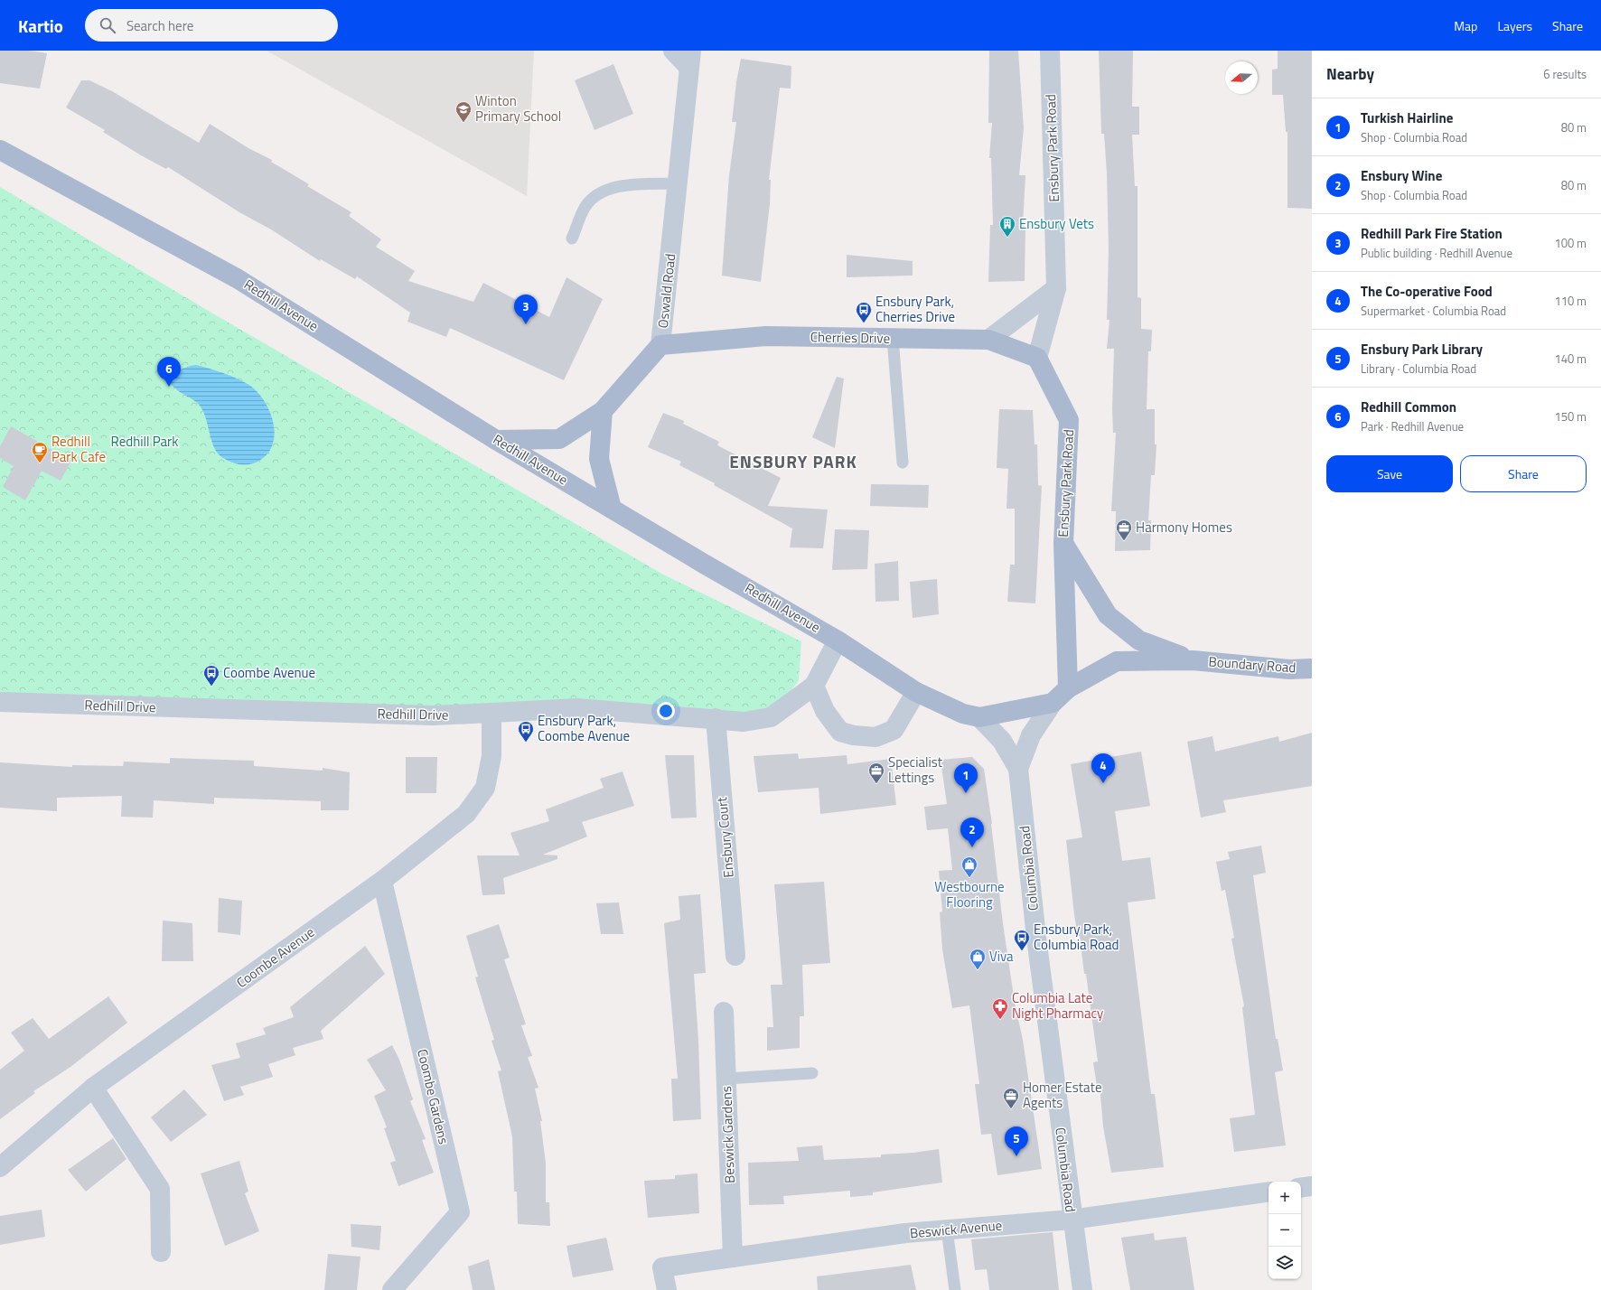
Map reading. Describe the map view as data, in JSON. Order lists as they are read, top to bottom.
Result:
{
  "streets": {
    "main road": [
      "Ensbury Park Road",
      "Oswald Road",
      "Redhill Avenue",
      "Cherries Drive",
      "Boundary Road"
    ],
    "street": [
      "Redhill Drive",
      "Ensbury Court",
      "Columbia Road",
      "Coombe Avenue",
      "Coombe Gardens",
      "Beswick Gardens",
      "Beswick Avenue"
    ]
  },
  "crossings": [
    ["Ensbury Park Road", "Cherries Drive"],
    ["Ensbury Park Road", "Boundary Road"],
    ["Oswald Road", "Redhill Avenue"],
    ["Oswald Road", "Cherries Drive"],
    ["Redhill Avenue", "Redhill Drive"],
    ["Redhill Avenue", "Columbia Road"],
    ["Redhill Drive", "Ensbury Court"],
    ["Redhill Drive", "Coombe Avenue"],
    ["Columbia Road", "Beswick Avenue"],
    ["Coombe Avenue", "Coombe Gardens"],
    ["Beswick Gardens", "Beswick Avenue"]
  ],
  "districts": ["ENSBURY PARK"],
  "parks": ["Redhill Park"],
  "places": {
    "school or university": ["Winton Primary School"],
    "building": ["Ensbury Vets"],
    "bus stop": [
      "Ensbury Park, Cherries Drive",
      "Coombe Avenue",
      "Ensbury Park, Coombe Avenue",
      "Ensbury Park, Columbia Road"
    ],
    "cafe": ["Redhill Park Cafe"],
    "office": ["Harmony Homes", "Specialist Lettings", "Homer Estate Agents"],
    "shop": ["Westbourne Flooring", "Viva"],
    "pharmacy": ["Columbia Late Night Pharmacy"]
  },
  "north": "left",
  "page": {
    "header": "Kartio",
    "search": "Search here",
    "nav": ["Map", "Layers", "Share"],
    "heading": ["Nearby", "6 results"],
    "list": [
      {
        "mark": "1",
        "name": "Turkish Hairline",
        "note": "Shop · Columbia Road",
        "value": "80 m"
      },
      {
        "mark": "2",
        "name": "Ensbury Wine",
        "note": "Shop · Columbia Road",
        "value": "80 m"
      },
      {
        "mark": "3",
        "name": "Redhill Park Fire Station",
        "note": "Public building · Redhill Avenue",
        "value": "100 m"
      },
      {
        "mark": "4",
        "name": "The Co-operative Food",
        "note": "Supermarket · Columbia Road",
        "value": "110 m"
      },
      {
        "mark": "5",
        "name": "Ensbury Park Library",
        "note": "Library · Columbia Road",
        "value": "140 m"
      },
      {
        "mark": "6",
        "name": "Redhill Common",
        "note": "Park · Redhill Avenue",
        "value": "150 m"
      }
    ],
    "pins": [
      "3",
      "6",
      "4",
      "1",
      "2",
      "5"
    ],
    "buttons": ["Save", "Share"],
    "map_buttons": ["+", "−"]
  }
}
